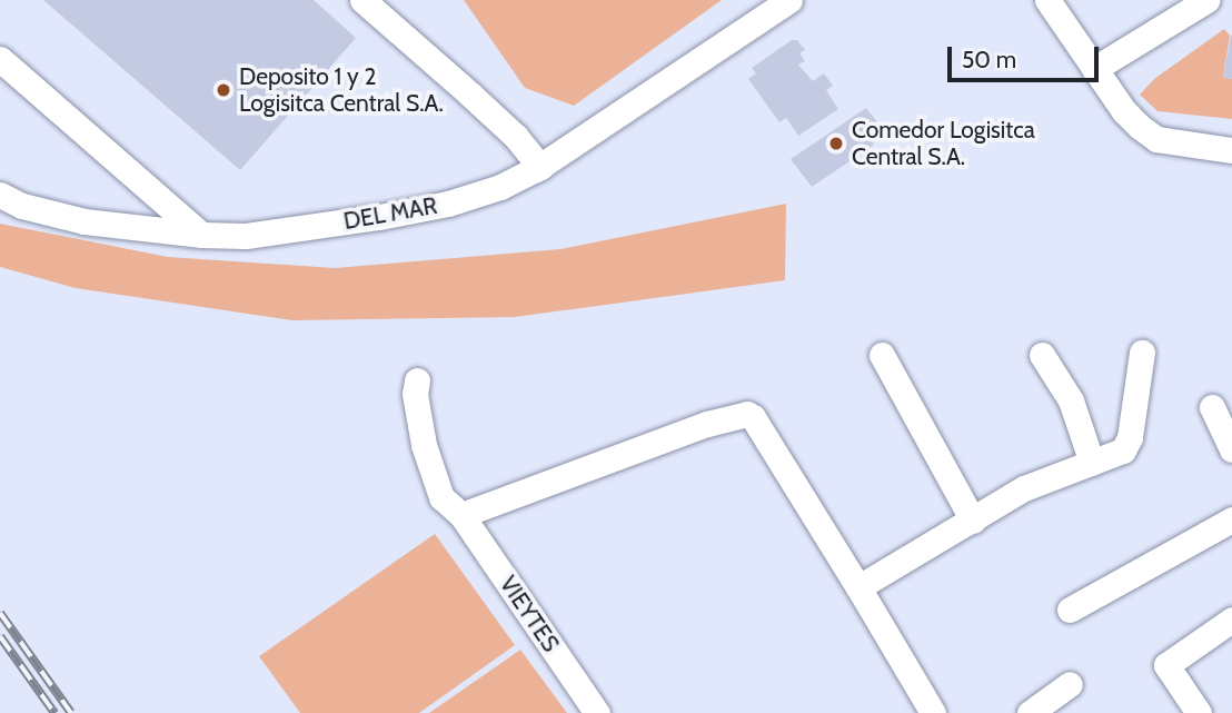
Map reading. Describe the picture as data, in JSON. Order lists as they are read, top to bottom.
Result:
{
  "streets": {
    "street": ["DEL MAR", "VIEYTES"]
  },
  "places": ["Deposito 1 y 2 Logisitca Central S.A.", "Comedor Logisitca Central S.A."],
  "scale_bar": "50 m"
}
